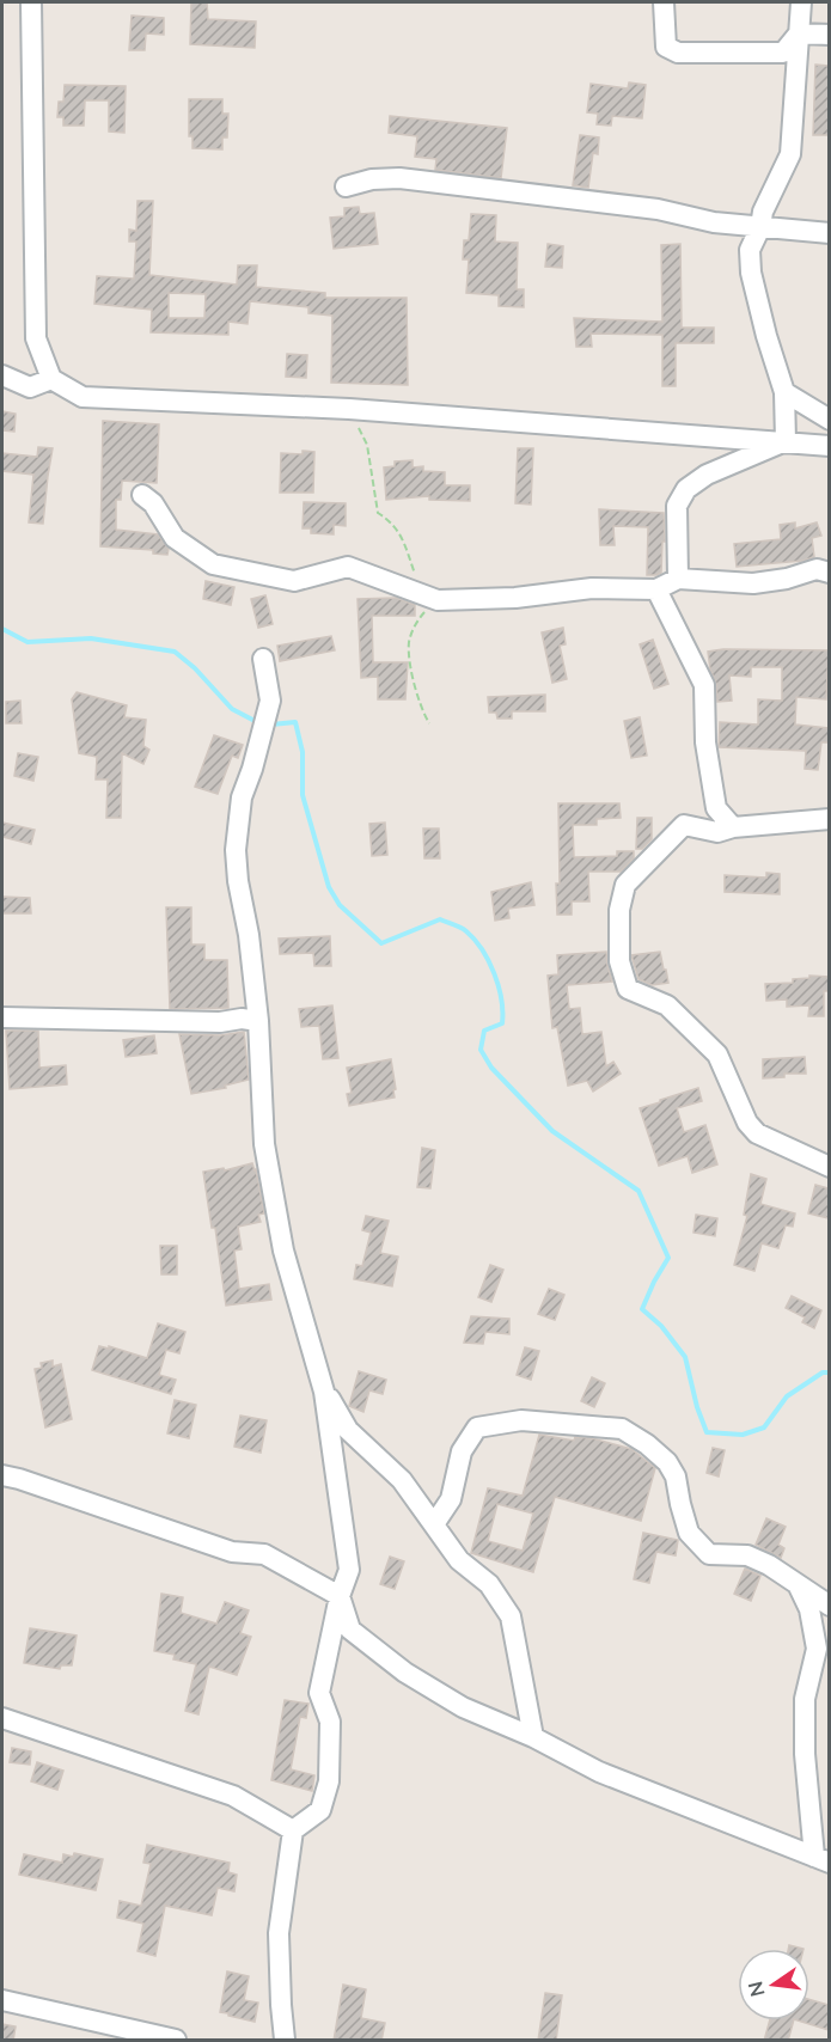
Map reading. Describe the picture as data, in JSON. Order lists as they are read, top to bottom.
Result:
{
  "north": "left"
}
